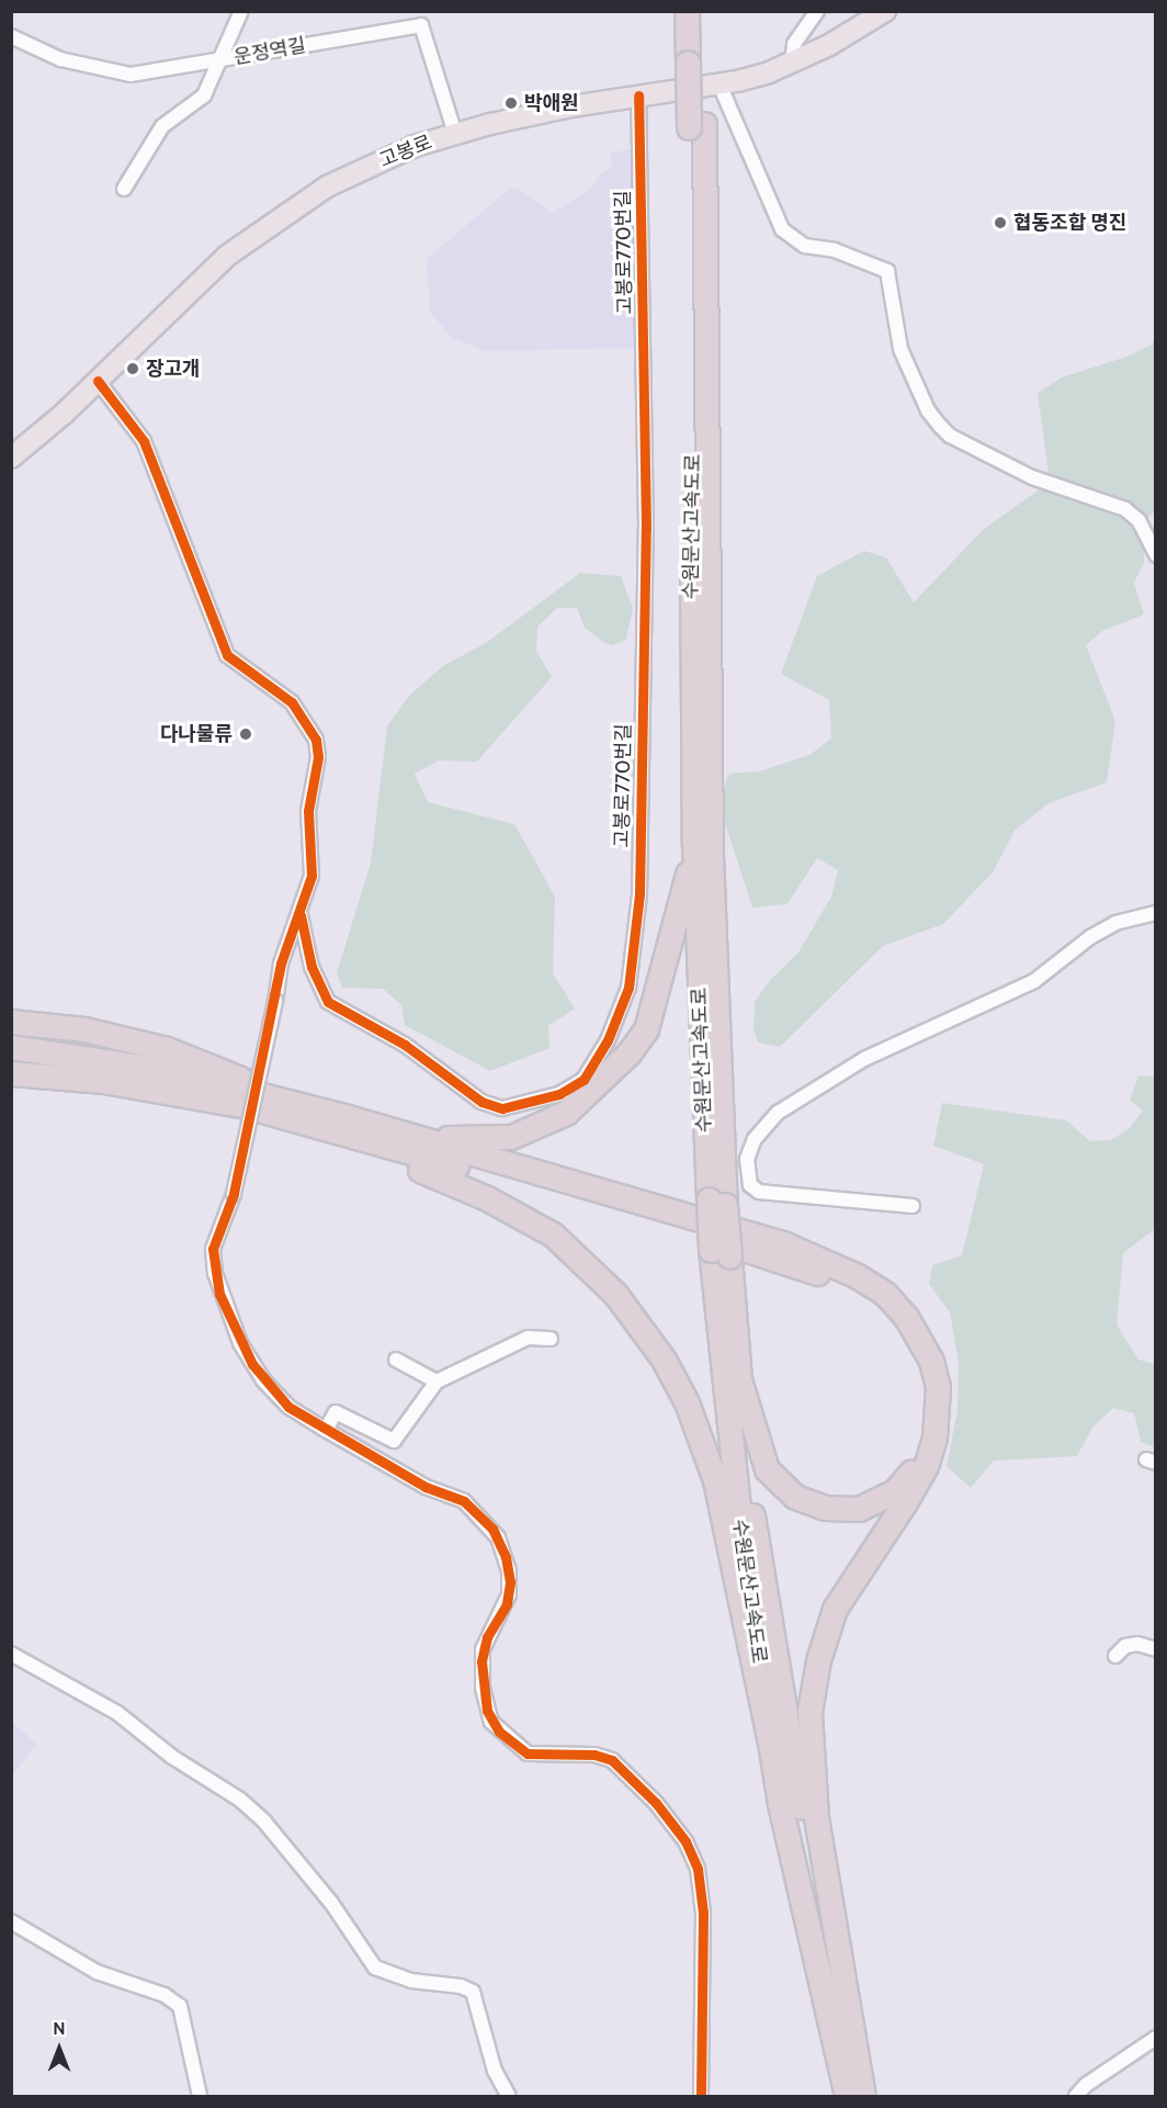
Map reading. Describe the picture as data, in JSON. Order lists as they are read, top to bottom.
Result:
{
  "streets": {
    "highway": ["수원문산고속도로"],
    "main road": ["고봉로"],
    "street": ["운정역길", "고봉로770번길"]
  },
  "crossings": [
    ["운정역길", "고봉로"],
    ["고봉로", "고봉로770번길"]
  ],
  "places": [
    "박애원",
    "협동조합 명진",
    "장고개",
    "다나물류"
  ],
  "north": "top"
}
